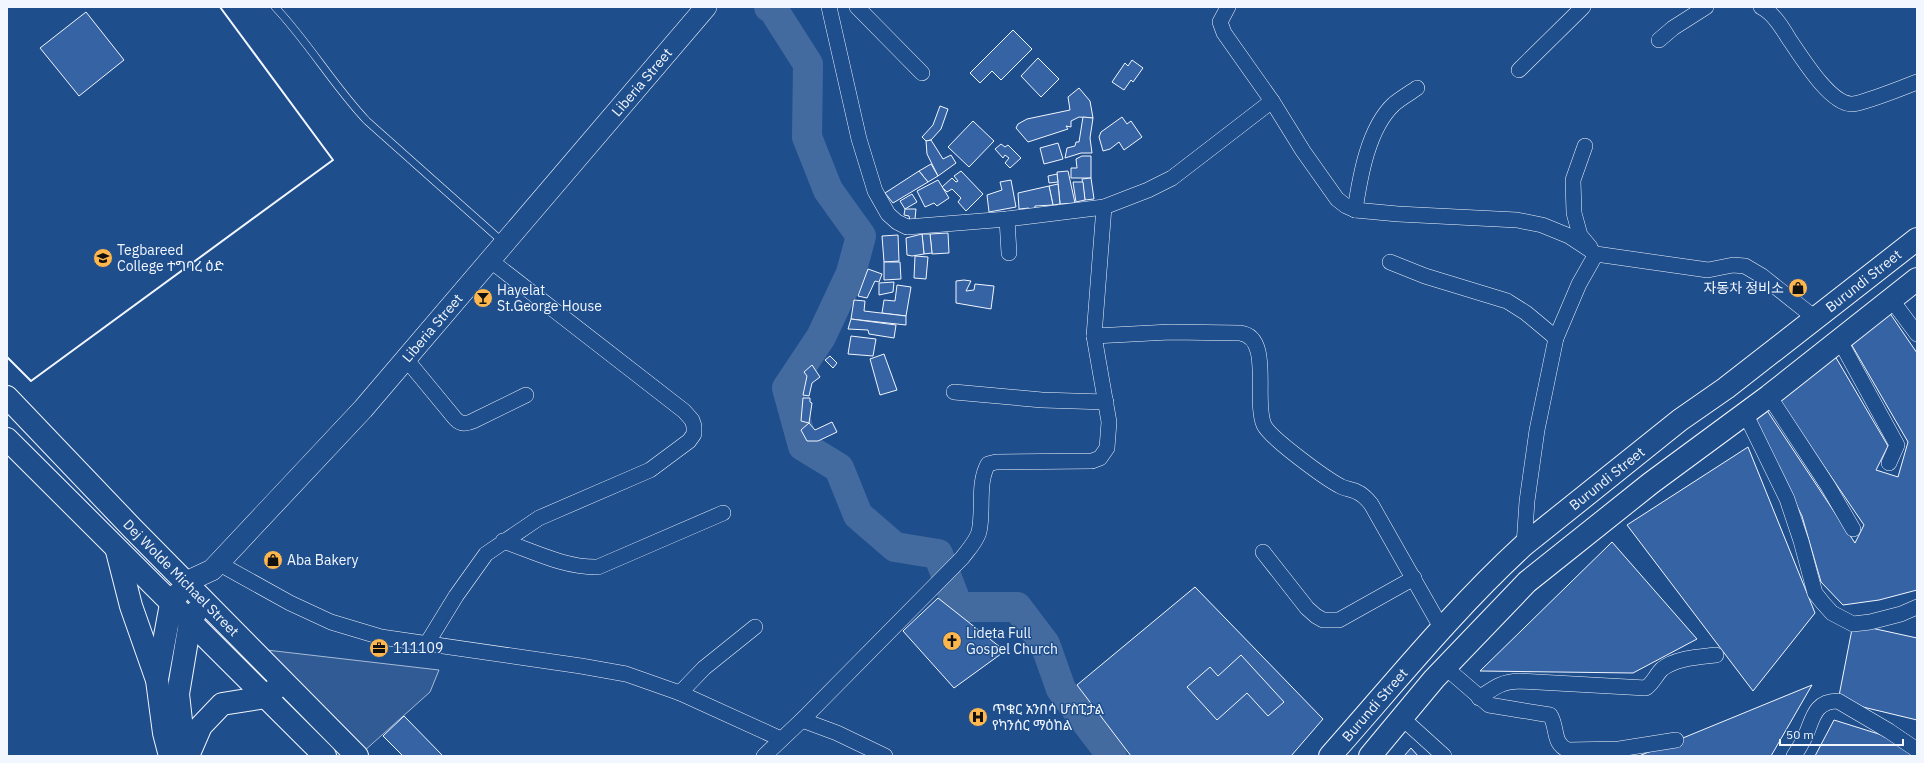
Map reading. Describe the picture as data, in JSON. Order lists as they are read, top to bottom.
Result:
{
  "streets": {
    "main road": ["Burundi Street", "Dej Wolde Michael Street"],
    "street": ["Liberia Street"]
  },
  "crossings": [
    ["Liberia Street", "Dej Wolde Michael Street"]
  ],
  "places": {
    "school or university": ["Tegbareed College ተግባረ ዕድ"],
    "shop": ["자동차 정비소", "Aba Bakery"],
    "bar": ["Hayelat St.George House"],
    "church": ["Lideta Full Gospel Church"],
    "office": ["111109"],
    "hospital": ["ጥቁር አንበሳ ሆስፒታል የካንሰር ማዕከል"]
  },
  "scale_bar": "50 m"
}
